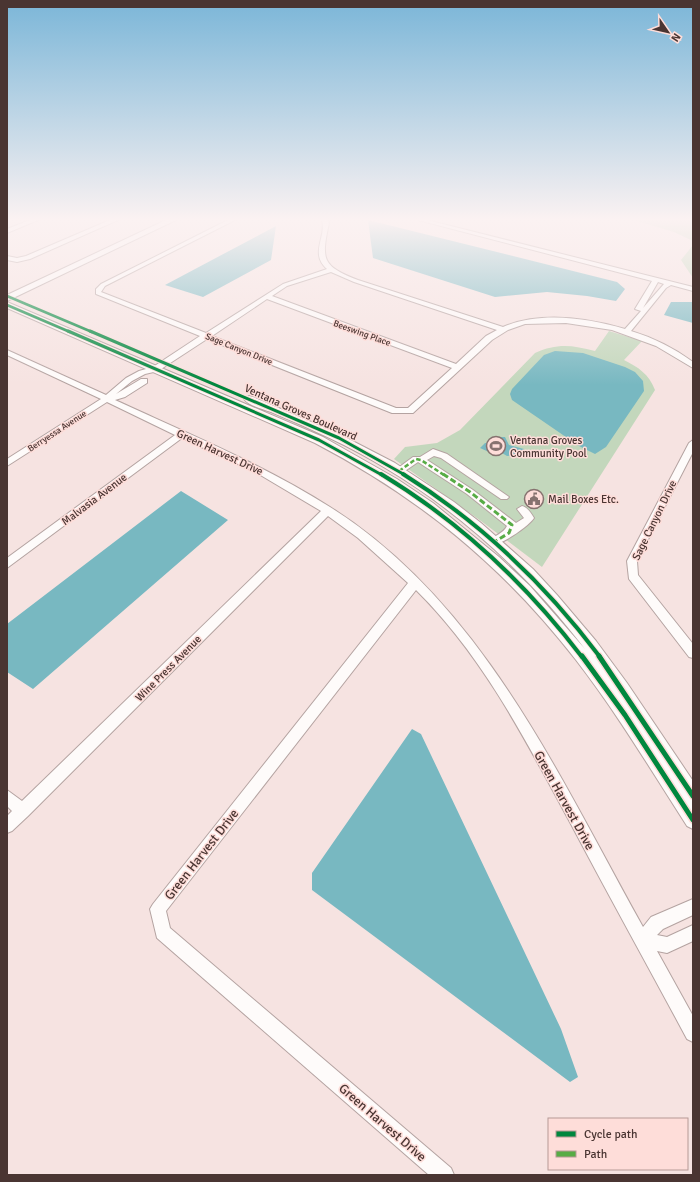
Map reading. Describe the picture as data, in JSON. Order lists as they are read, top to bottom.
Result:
{
  "streets": {
    "street": [
      "Beeswing Place",
      "Sage Canyon Drive",
      "Ventana Groves Boulevard",
      "Berryessa Avenue",
      "Green Harvest Drive",
      "Malvasia Avenue",
      "Wine Press Avenue"
    ]
  },
  "crossings": [
    ["Beeswing Place", "Sage Canyon Drive"],
    ["Beeswing Place", "Berryessa Avenue"],
    ["Sage Canyon Drive", "Berryessa Avenue"],
    ["Ventana Groves Boulevard", "Berryessa Avenue"],
    ["Berryessa Avenue", "Green Harvest Drive"],
    ["Green Harvest Drive", "Malvasia Avenue"],
    ["Green Harvest Drive", "Wine Press Avenue"]
  ],
  "places": {
    "sports": ["Ventana Groves Community Pool"],
    "public building": ["Mail Boxes Etc."]
  },
  "legend": ["Cycle path", "Path"],
  "north": "bottom right"
}
